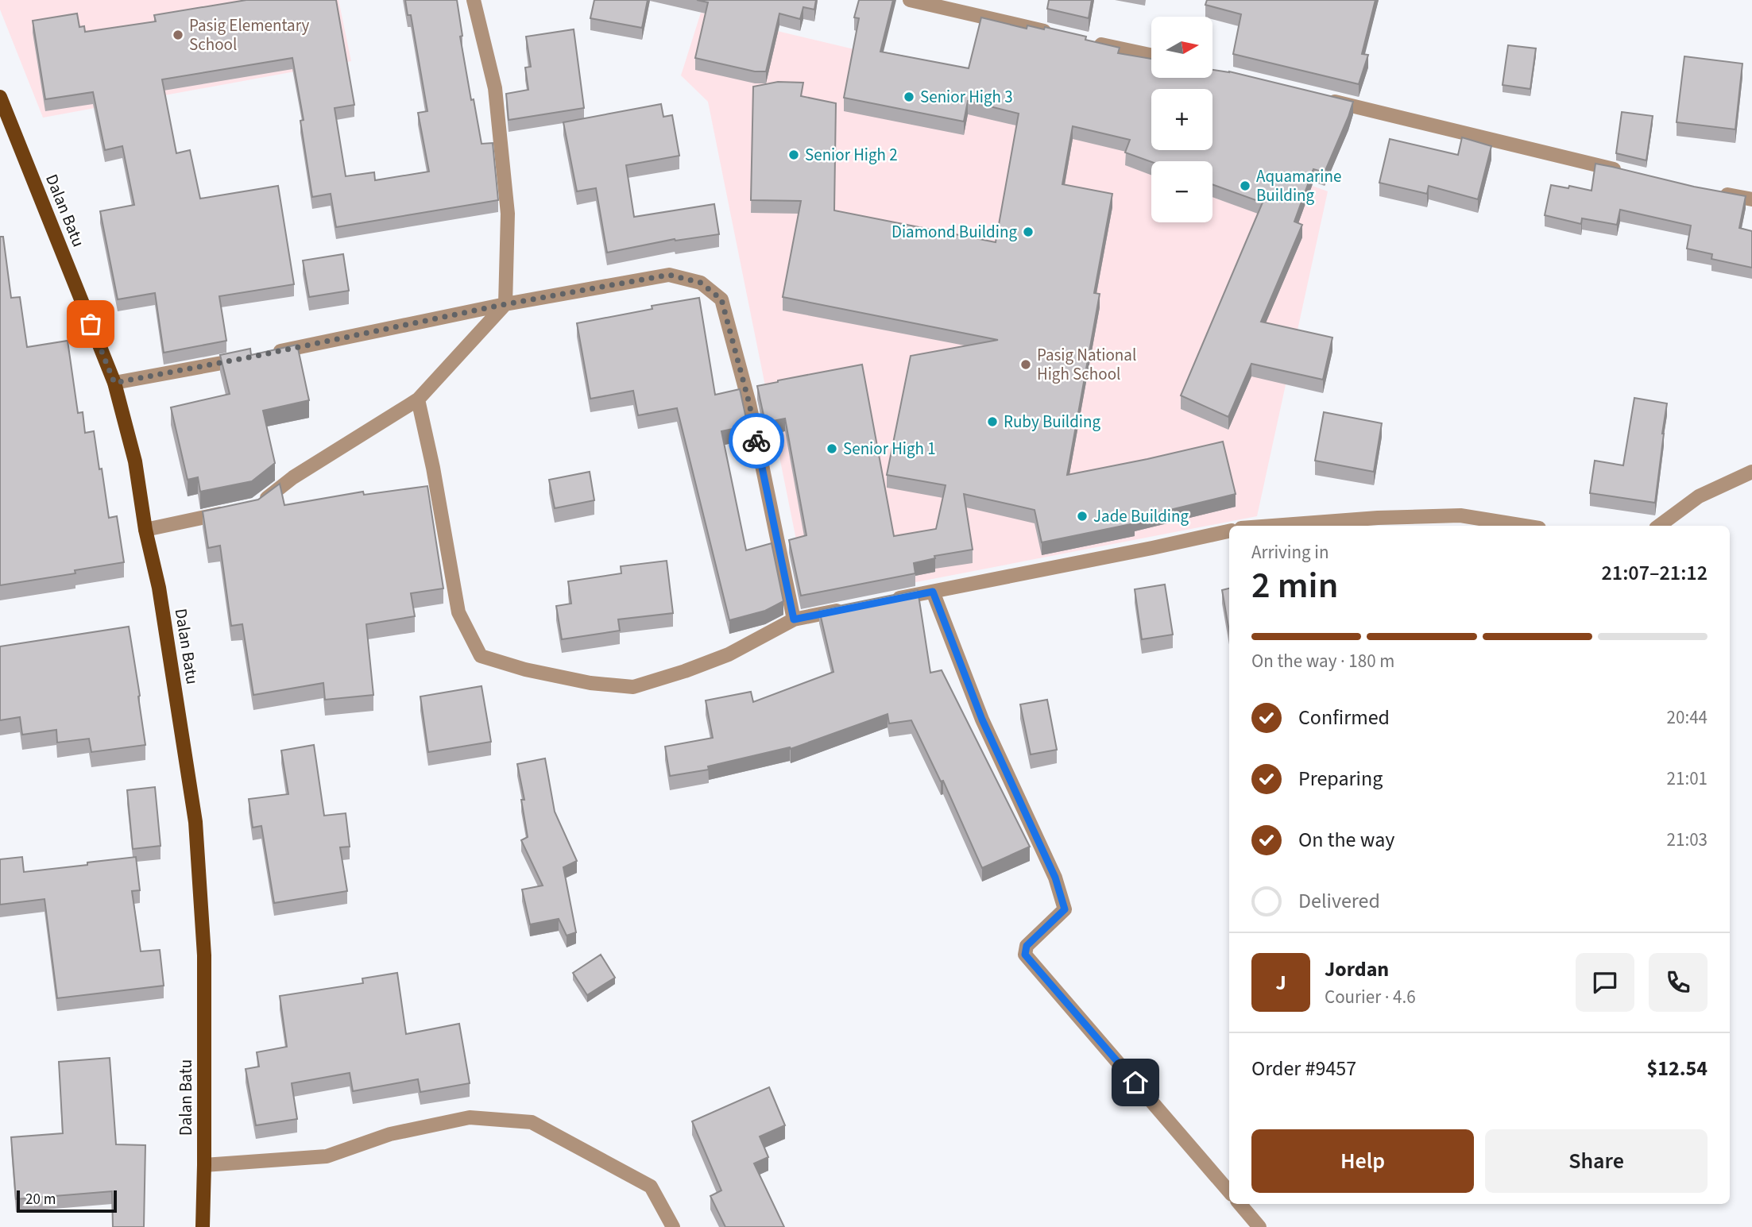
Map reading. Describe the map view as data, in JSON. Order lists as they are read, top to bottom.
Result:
{
  "streets": {
    "main road": ["Dalan Batu"]
  },
  "places": [
    "Pasig Elementary School",
    "Senior High 3",
    "Senior High 2",
    "Aquamarine Building",
    "Diamond Building",
    "Pasig National High School",
    "Ruby Building",
    "Senior High 1",
    "Jade Building"
  ],
  "scale_bar": "20 m",
  "north": "right",
  "page": {
    "map_buttons": ["+", "−"],
    "heading": ["2 min", "Arriving in", "21:07–21:12"],
    "panel": [
      "Jordan",
      "Courier · 4.6",
      "Order #9457",
      "$12.54"
    ],
    "bar": "On the way · 180 m",
    "list": [
      ["Confirmed", "20:44"],
      ["Preparing", "21:01"],
      ["On the way", "21:03"],
      "Delivered"
    ],
    "round": "J",
    "buttons": ["Help", "Share"],
    "scale": "20 m"
  }
}
